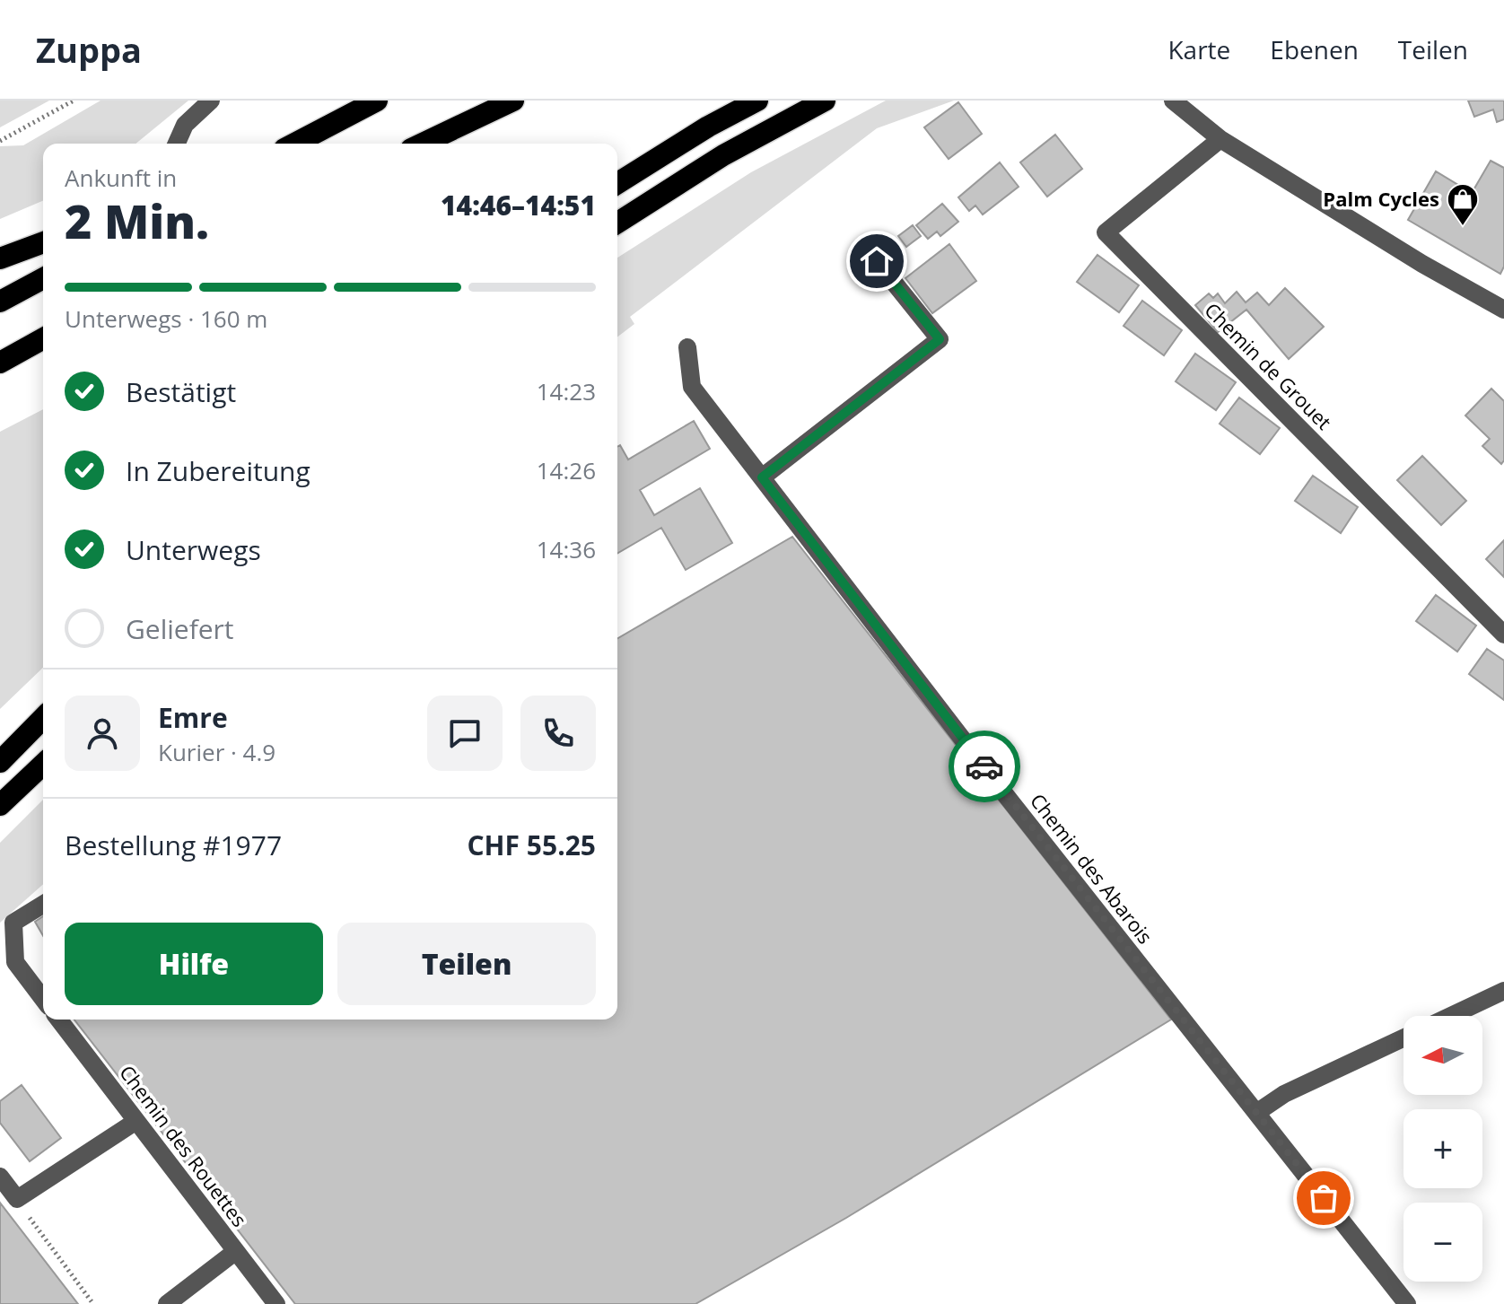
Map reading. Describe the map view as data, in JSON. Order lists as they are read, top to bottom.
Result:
{
  "streets": {
    "street": ["Chemin de Grouet", "Chemin des Abarois", "Chemin des Rouettes"]
  },
  "places": {
    "shop": ["Palm Cycles"]
  },
  "north": "left",
  "page": {
    "header": "Zuppa",
    "nav": ["Karte", "Ebenen", "Teilen"],
    "heading": ["2 Min.", "Ankunft in", "14:46–14:51"],
    "panel": [
      "Emre",
      "Kurier · 4.9",
      "Bestellung #1977",
      "CHF 55.25"
    ],
    "bar": "Unterwegs · 160 m",
    "list": [
      ["Bestätigt", "14:23"],
      ["In Zubereitung", "14:26"],
      ["Unterwegs", "14:36"],
      "Geliefert"
    ],
    "buttons": ["Hilfe", "Teilen"],
    "map_buttons": ["+", "−"]
  }
}
